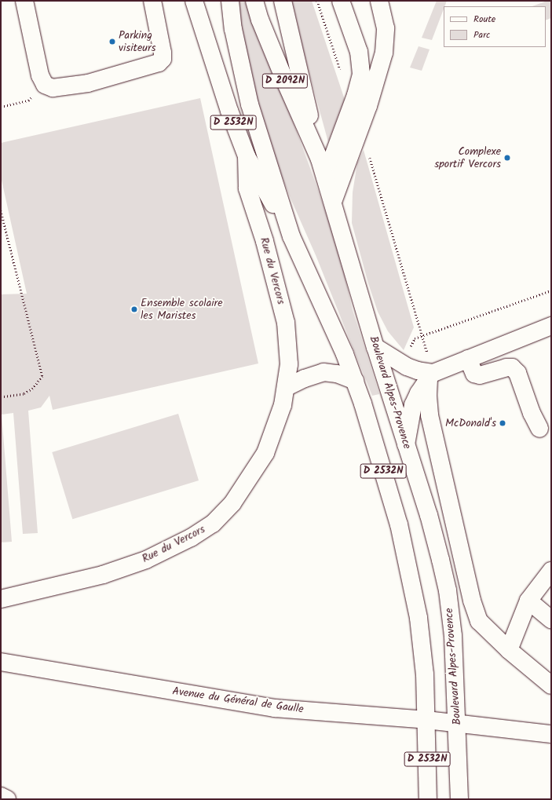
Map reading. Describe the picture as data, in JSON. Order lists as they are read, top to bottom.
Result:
{
  "streets": {
    "main road": [
      "D 2092N",
      "D 2532N",
      "Rue du Vercors",
      "Boulevard Alpes-Provence",
      "Avenue du Général de Gaulle"
    ]
  },
  "crossings": [
    ["D 2092N", "D 2532N"],
    ["D 2532N", "Rue du Vercors"],
    ["D 2532N", "Boulevard Alpes-Provence"],
    ["D 2532N", "Avenue du Général de Gaulle"],
    ["Boulevard Alpes-Provence", "Avenue du Général de Gaulle"]
  ],
  "places": [
    "Parking visiteurs",
    "Complexe sportif Vercors",
    "Ensemble scolaire les Maristes",
    "McDonald's"
  ],
  "legend": ["Route", "Parc"]
}
